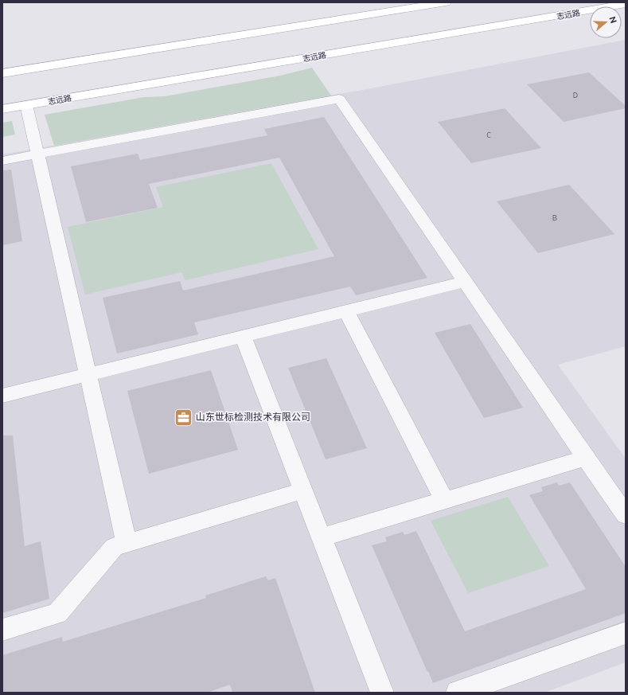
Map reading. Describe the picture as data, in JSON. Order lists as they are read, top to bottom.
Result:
{
  "streets": {
    "main road": ["志远路"]
  },
  "places": {
    "office": ["山东世标检测技术有限公司"]
  },
  "house_numbers": ["D", "C", "B"],
  "north": "right"
}
